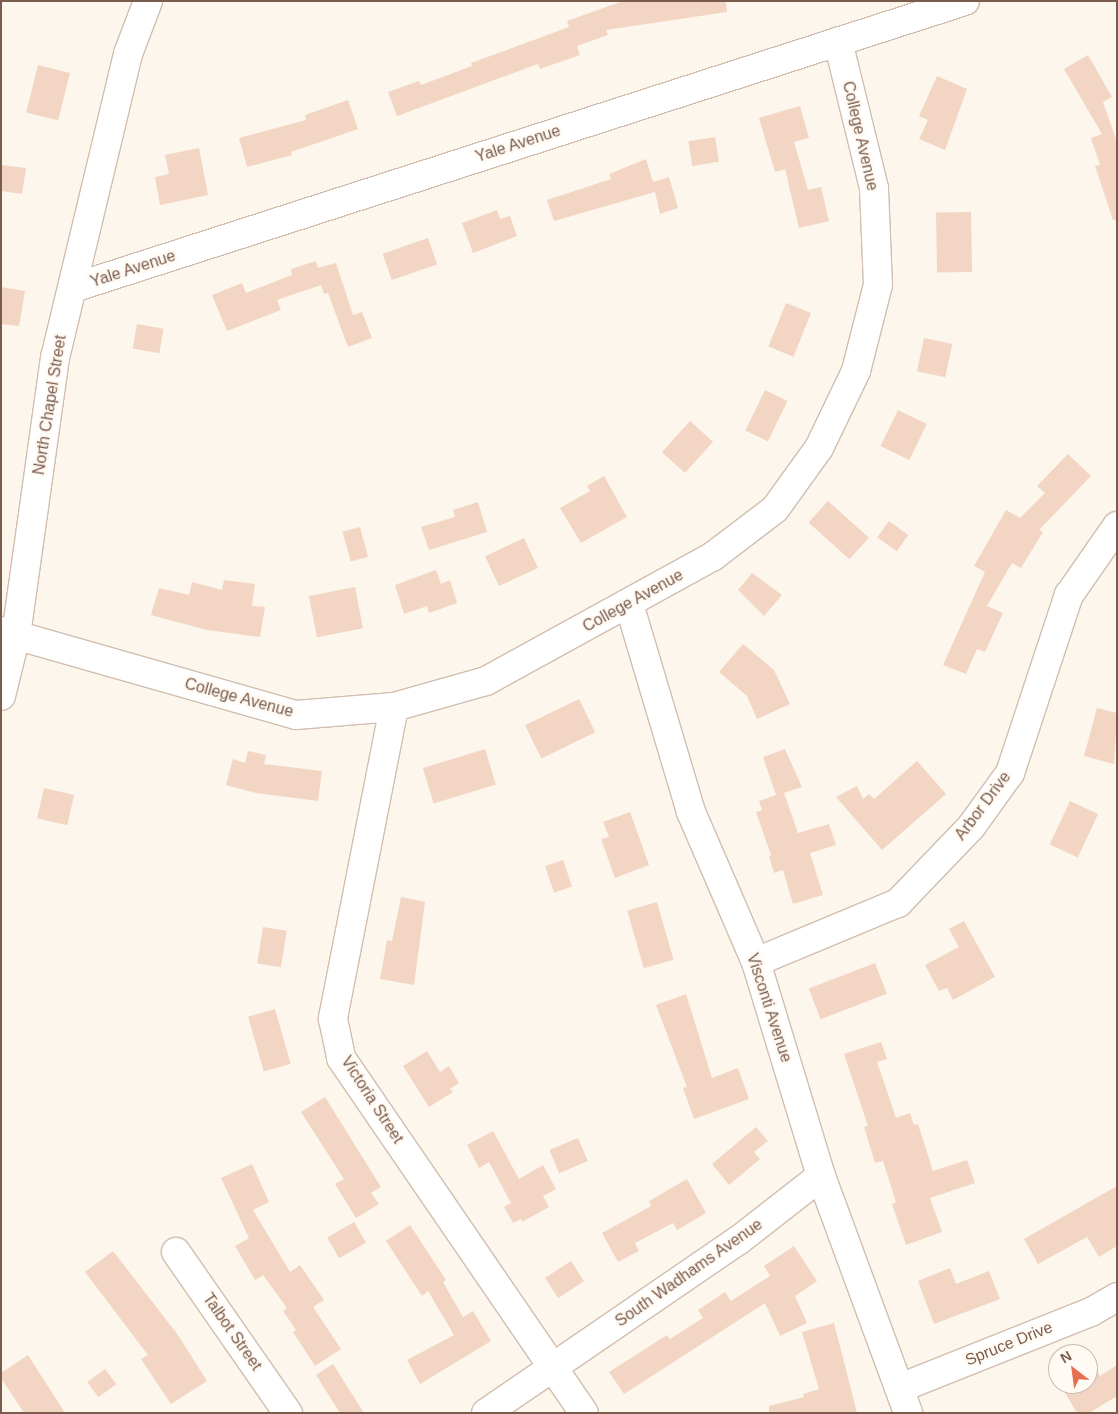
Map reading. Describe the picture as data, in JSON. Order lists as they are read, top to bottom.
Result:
{
  "streets": {
    "street": [
      "College Avenue",
      "Yale Avenue",
      "North Chapel Street",
      "Arbor Drive",
      "Visconti Avenue",
      "Victoria Street",
      "South Wadhams Avenue",
      "Talbot Street",
      "Spruce Drive"
    ]
  },
  "crossings": [
    ["College Avenue", "Yale Avenue"],
    ["College Avenue", "North Chapel Street"],
    ["College Avenue", "Visconti Avenue"],
    ["College Avenue", "Victoria Street"],
    ["Yale Avenue", "North Chapel Street"],
    ["Arbor Drive", "Visconti Avenue"],
    ["Visconti Avenue", "South Wadhams Avenue"],
    ["Visconti Avenue", "Spruce Drive"],
    ["Victoria Street", "South Wadhams Avenue"]
  ],
  "north": "top left"
}
